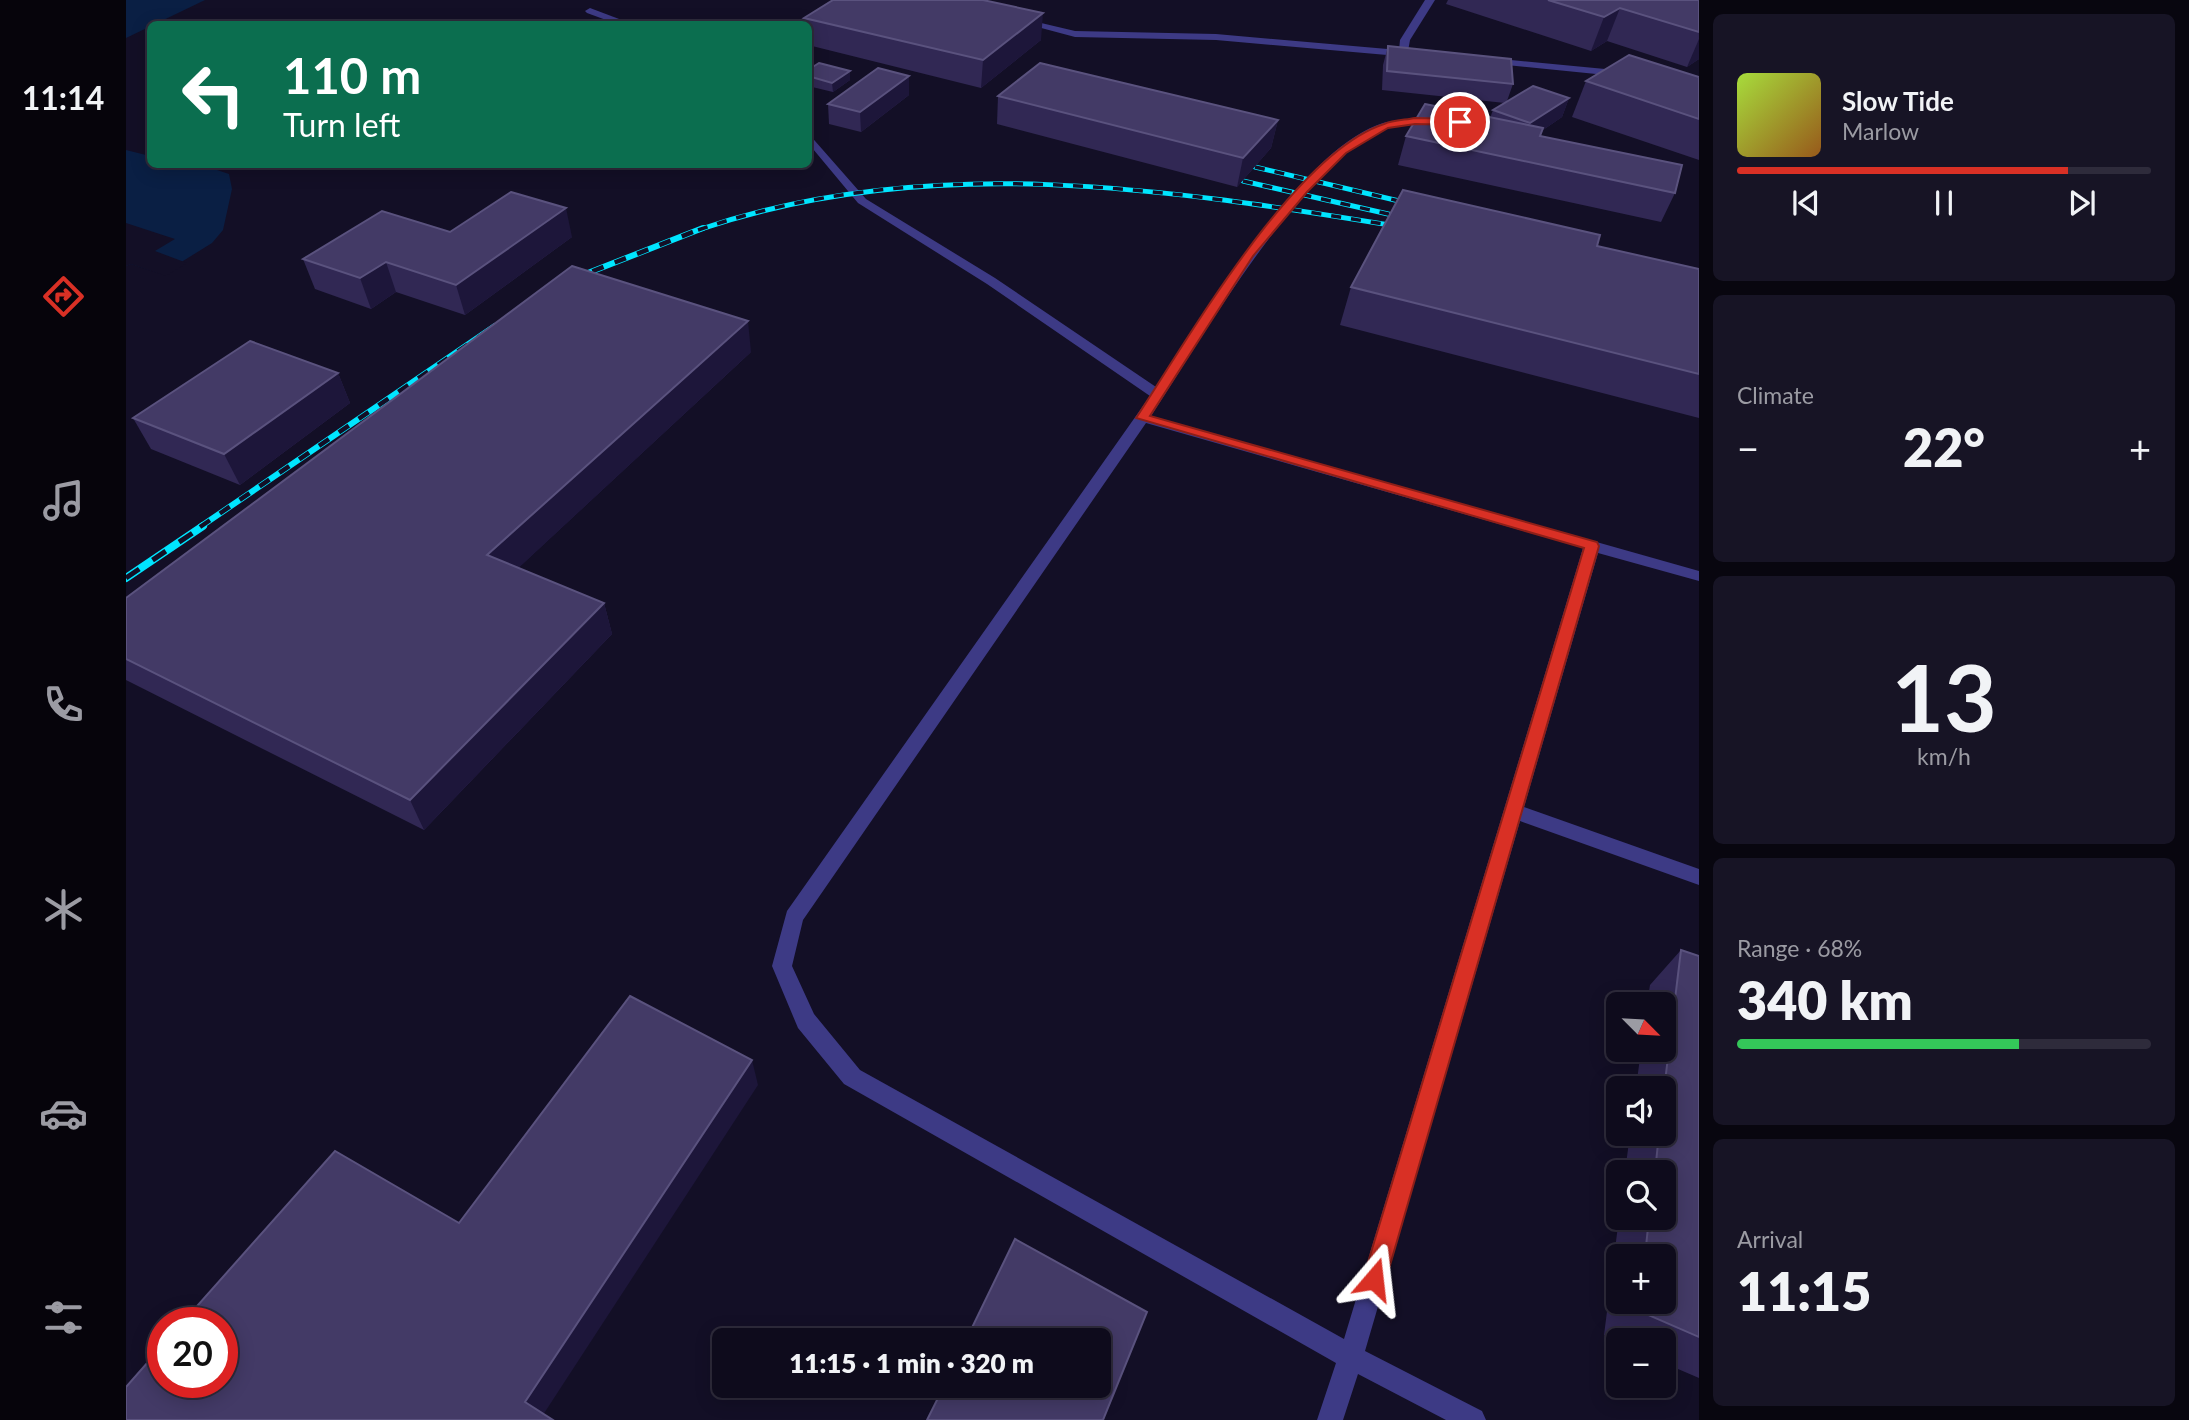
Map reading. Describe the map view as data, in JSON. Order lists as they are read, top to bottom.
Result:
{
  "north": "bottom right",
  "page": {
    "tabs": "11:14",
    "turn": ["110 m", "Turn left"],
    "song": ["Slow Tide", "Marlow"],
    "tile": [
      "Climate",
      ["13", "km/h"],
      ["Range · 68%", "340 km"],
      ["Arrival", "11:15"]
    ],
    "heat": ["−", "22°", "+"],
    "map_buttons": ["+", "−"],
    "limit": "20",
    "trip": "11:15 · 1 min · 320 m"
  }
}
